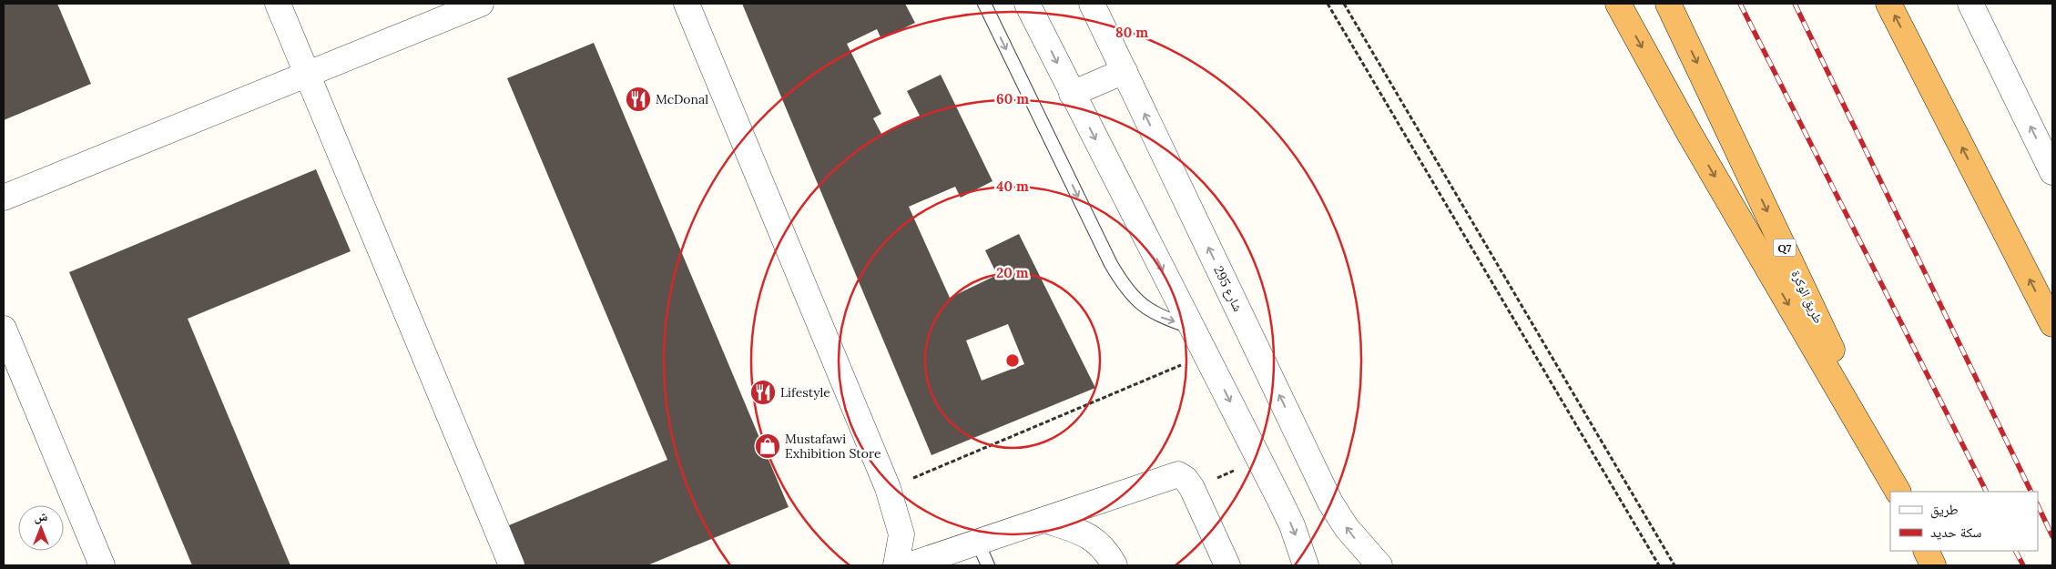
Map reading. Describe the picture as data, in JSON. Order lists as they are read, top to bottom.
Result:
{
  "streets": {
    "highway": ["Q7", "طريق الوكرة"],
    "street": ["شارع 295"]
  },
  "places": {
    "restaurant": ["McDonal", "Lifestyle"],
    "shop": ["Mustafawi Exhibition Store"]
  },
  "legend": ["طريق", "سكة حديد"],
  "north": "top",
  "rings": [
    "80 m",
    "60 m",
    "40 m",
    "20 m"
  ]
}
